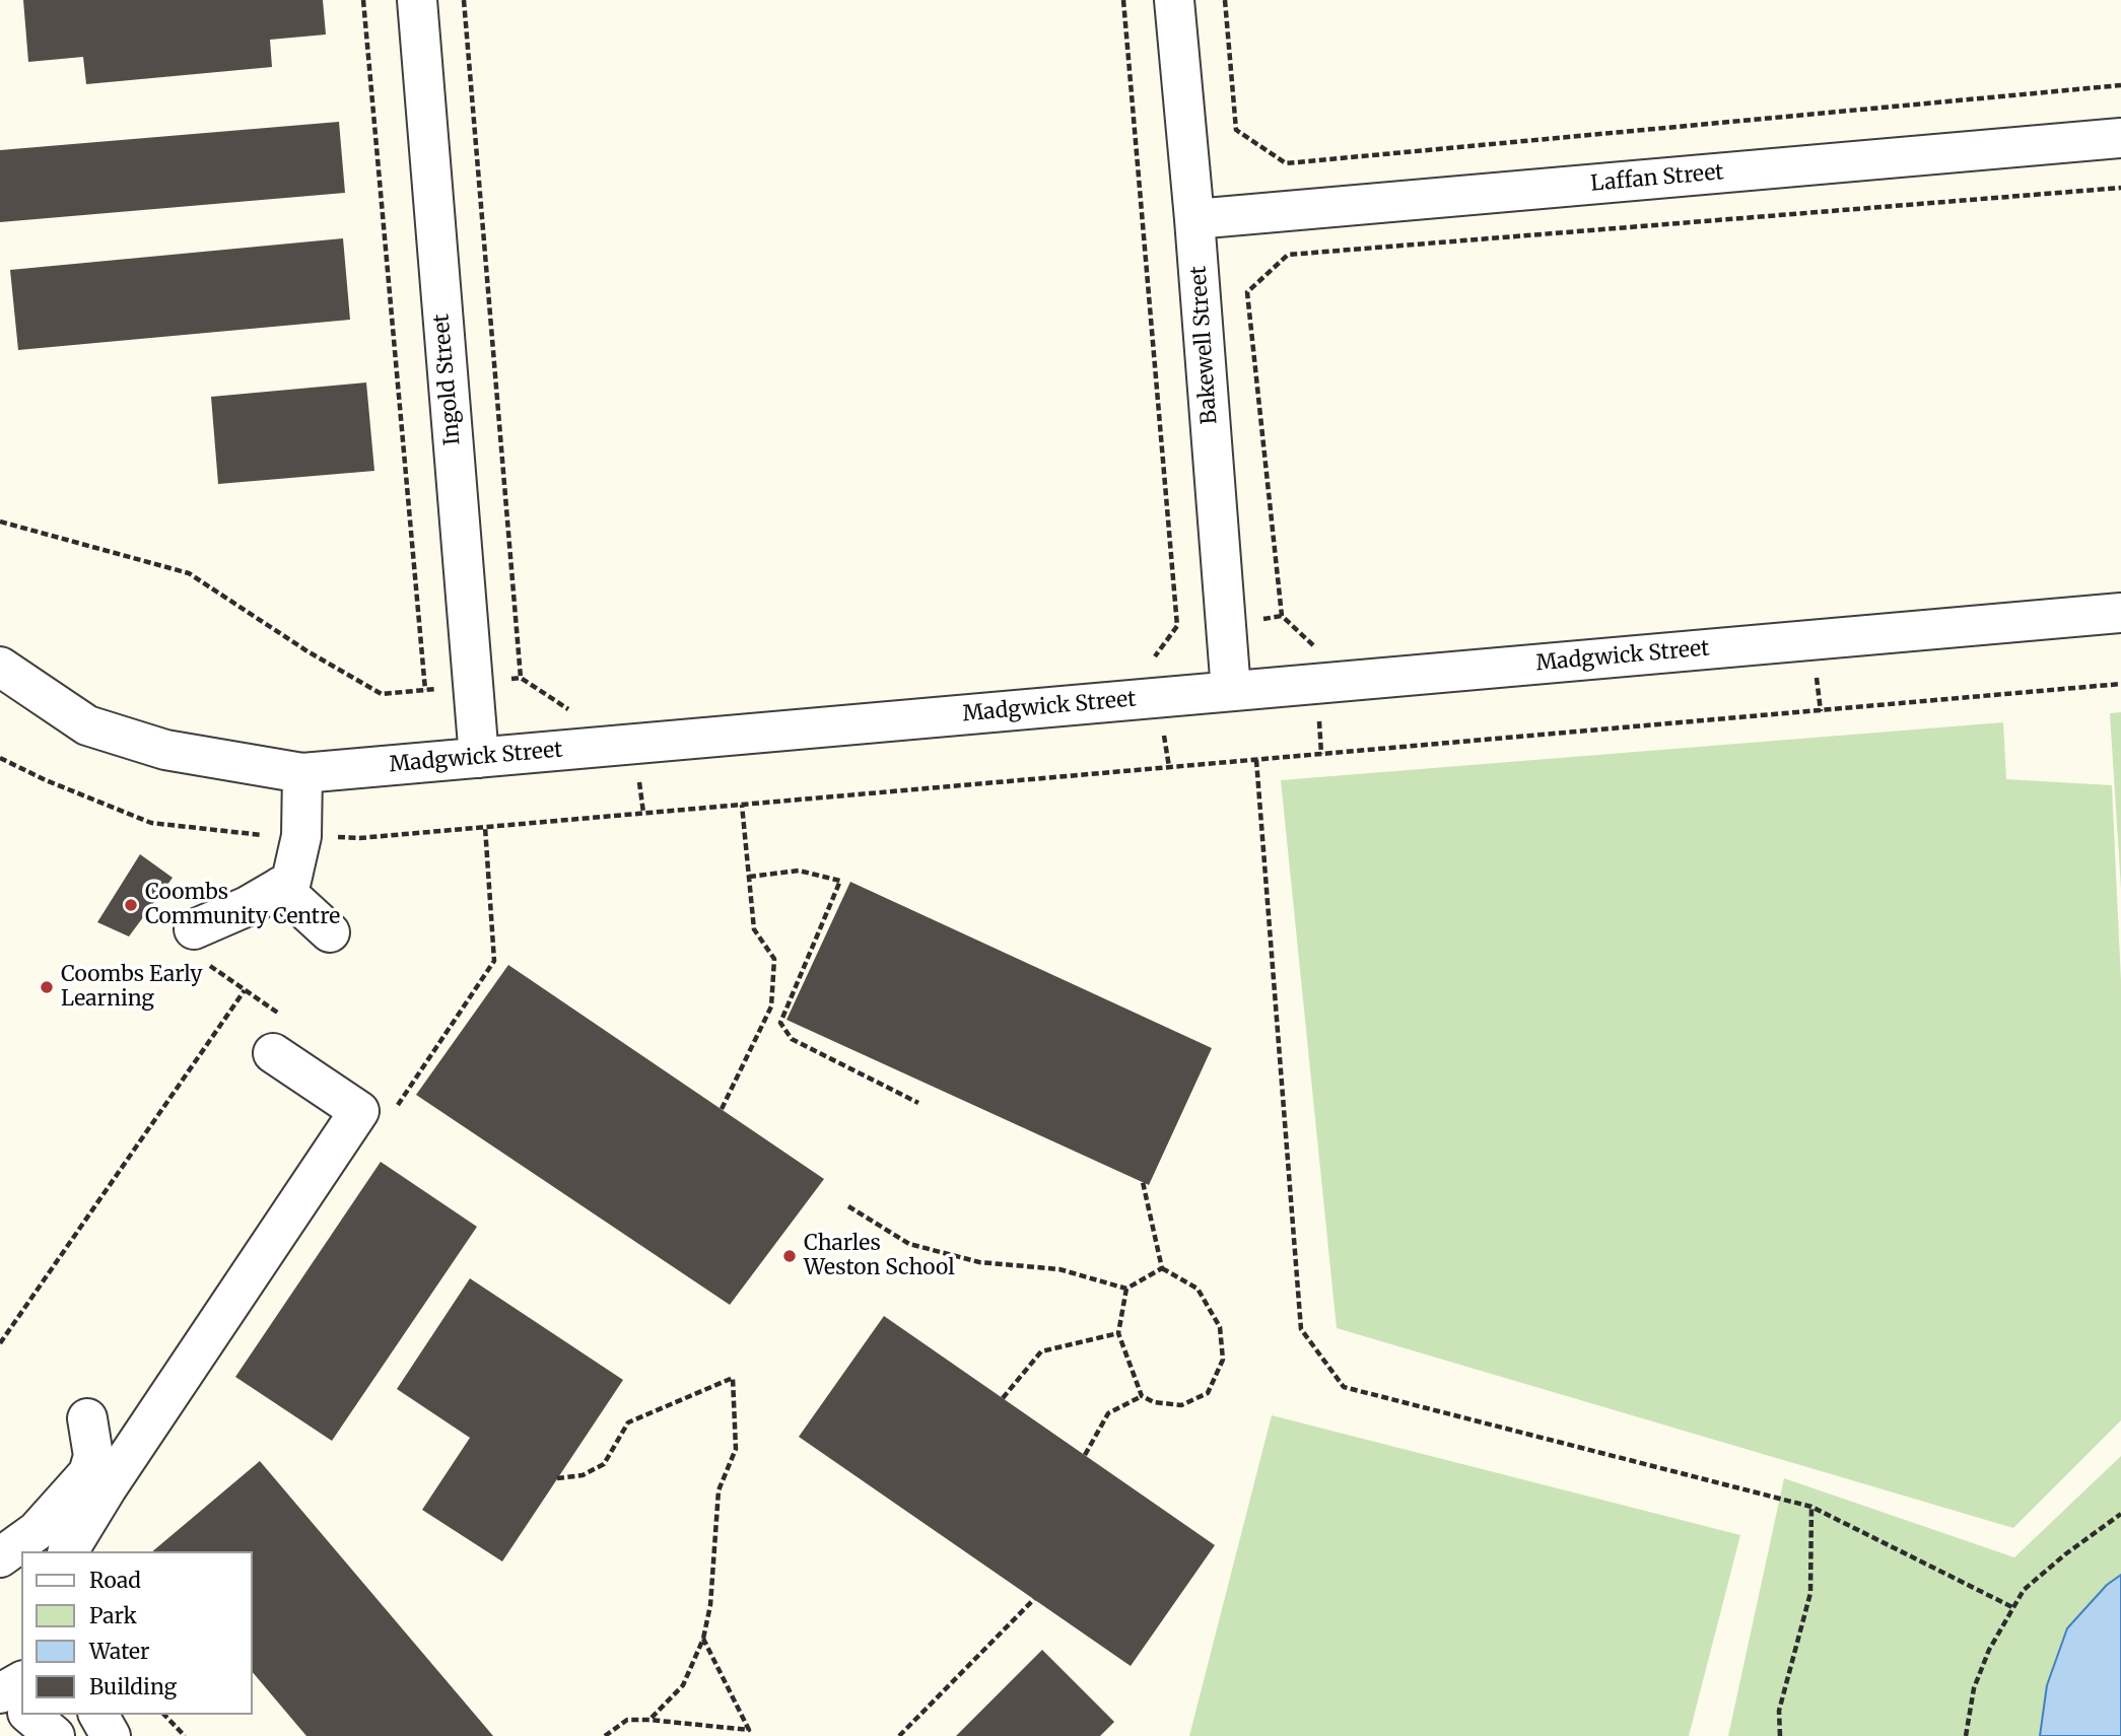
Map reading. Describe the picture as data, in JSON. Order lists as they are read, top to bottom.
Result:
{
  "streets": {
    "street": [
      "Laffan Street",
      "Bakewell Street",
      "Ingold Street",
      "Madgwick Street"
    ]
  },
  "crossings": [
    ["Laffan Street", "Bakewell Street"],
    ["Bakewell Street", "Madgwick Street"],
    ["Ingold Street", "Madgwick Street"]
  ],
  "places": ["Coombs Community Centre", "Coombs Early Learning", "Charles Weston School"],
  "legend": [
    "Road",
    "Park",
    "Water",
    "Building"
  ]
}
